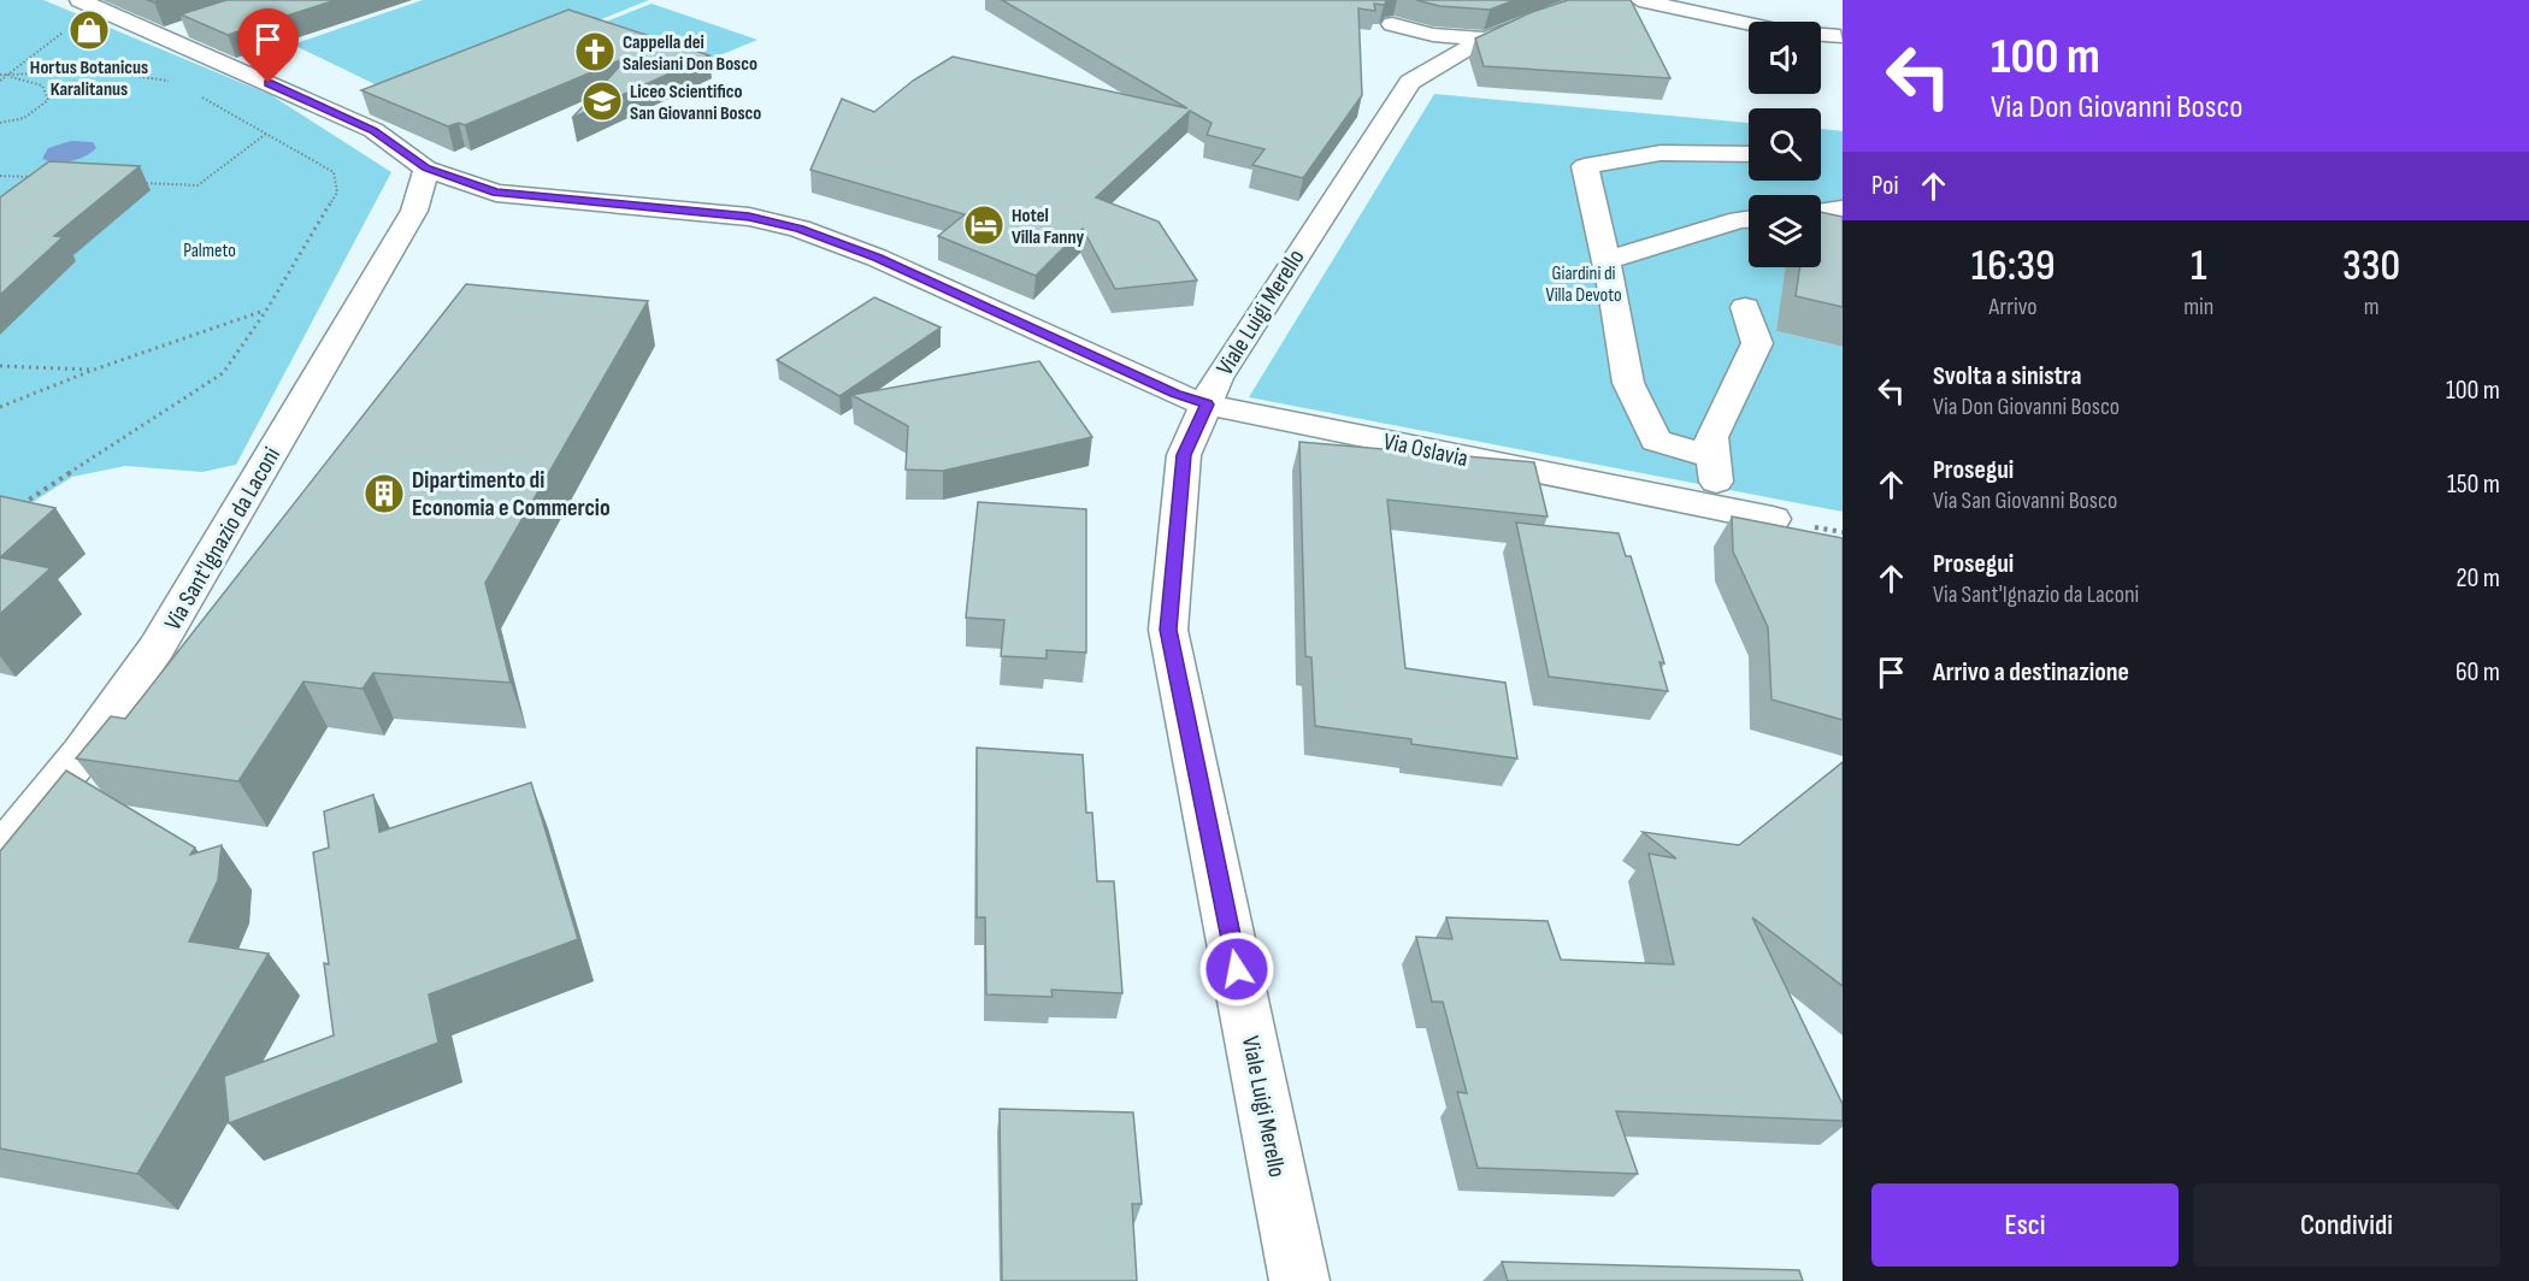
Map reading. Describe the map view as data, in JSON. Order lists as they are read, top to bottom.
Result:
{
  "streets": {
    "street": ["Viale Luigi Merello", "Via Oslavia", "Via Sant'Ignazio da Laconi"]
  },
  "crossings": [
    ["Viale Luigi Merello", "Via Oslavia"]
  ],
  "parks": ["Palmeto", "Giardini di Villa Devoto"],
  "places": {
    "shop": ["Hortus Botanicus Karalitanus"],
    "church": ["Cappella dei Salesiani Don Bosco"],
    "school or university": ["Liceo Scientifico San Giovanni Bosco"],
    "hotel": ["Hotel Villa Fanny"],
    "building": ["Dipartimento di Economia e Commercio"]
  },
  "page": {
    "turn": ["100 m", "Via Don Giovanni Bosco"],
    "then": "Poi",
    "eta": [
      "16:39",
      "Arrivo",
      "1",
      "min",
      "330",
      "m"
    ],
    "list": [
      {
        "name": "Svolta a sinistra",
        "note": "Via Don Giovanni Bosco",
        "value": "100 m"
      },
      {
        "name": "Prosegui",
        "note": "Via San Giovanni Bosco",
        "value": "150 m"
      },
      {
        "name": "Prosegui",
        "note": "Via Sant'Ignazio da Laconi",
        "value": "20 m"
      },
      {
        "name": "Arrivo a destinazione",
        "value": "60 m"
      }
    ],
    "buttons": ["Esci", "Condividi"]
  }
}
